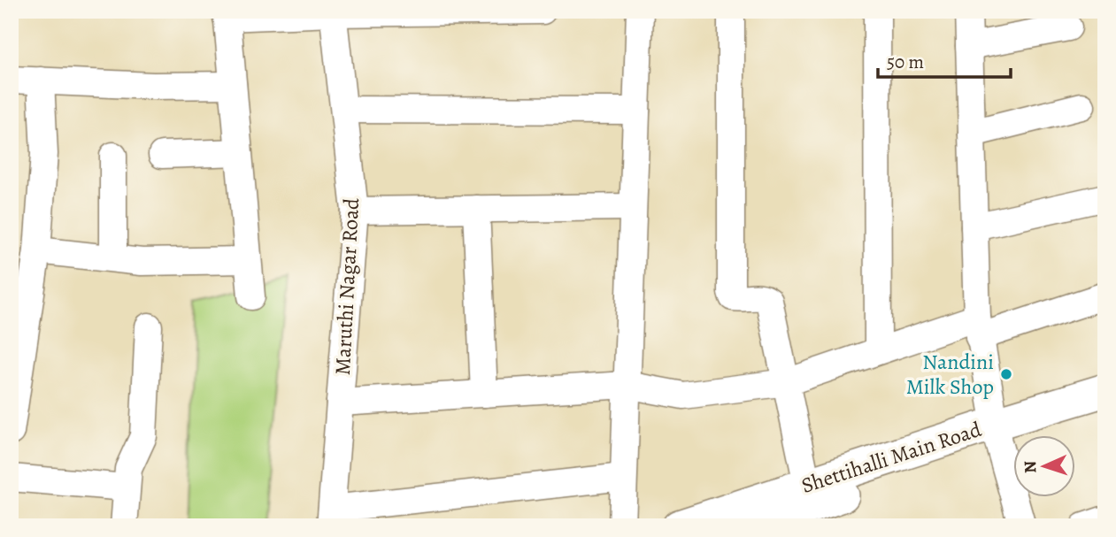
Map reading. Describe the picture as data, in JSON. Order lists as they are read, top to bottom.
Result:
{
  "streets": {
    "main road": ["Shettihalli Main Road"],
    "street": ["Maruthi Nagar Road"]
  },
  "places": ["Nandini Milk Shop"],
  "scale_bar": "50 m",
  "north": "left"
}
